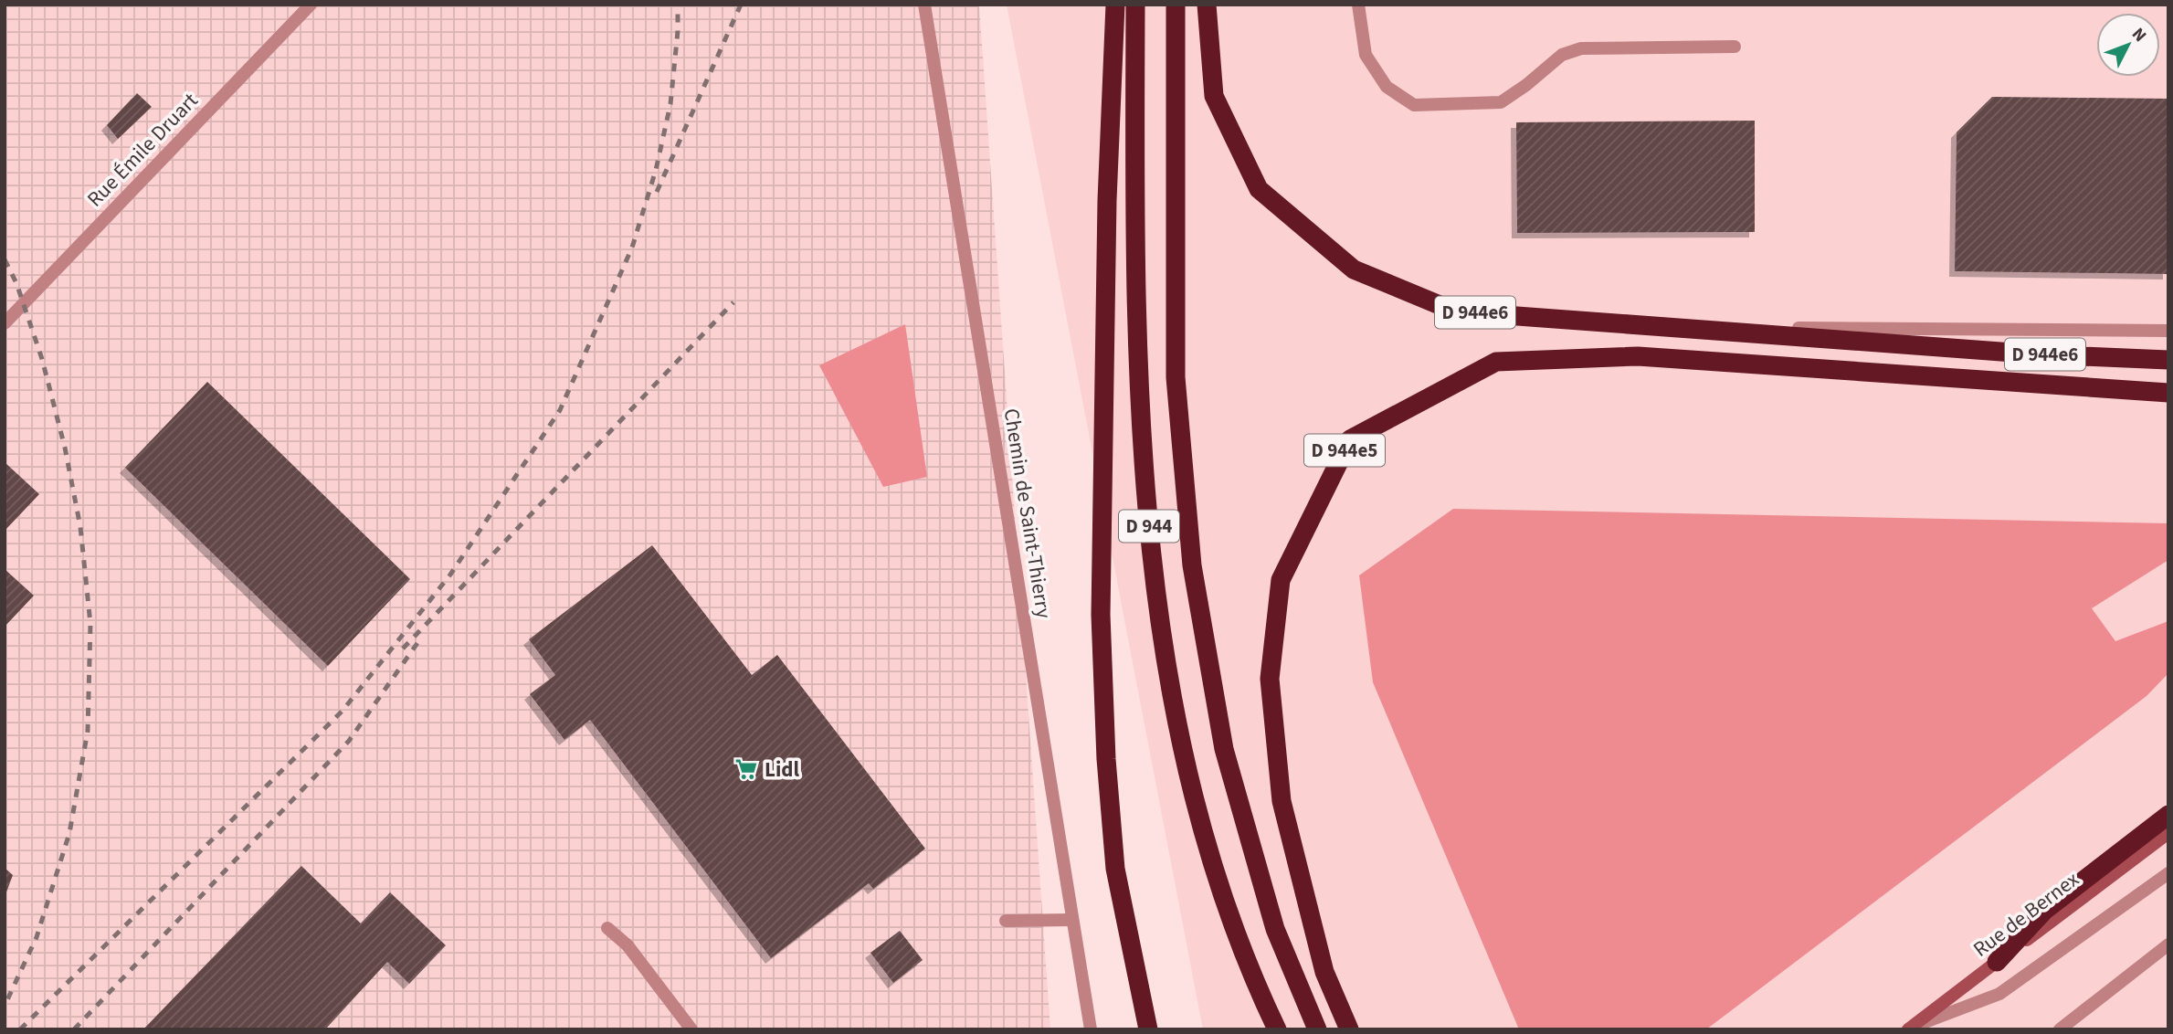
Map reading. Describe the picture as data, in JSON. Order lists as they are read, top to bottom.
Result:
{
  "streets": {
    "highway": ["D 944e6", "D 944e5", "D 944"],
    "street": ["Rue Émile Druart", "Chemin de Saint-Thierry", "Rue de Bernex"]
  },
  "places": {
    "supermarket": ["Lidl"]
  },
  "north": "top right"
}
